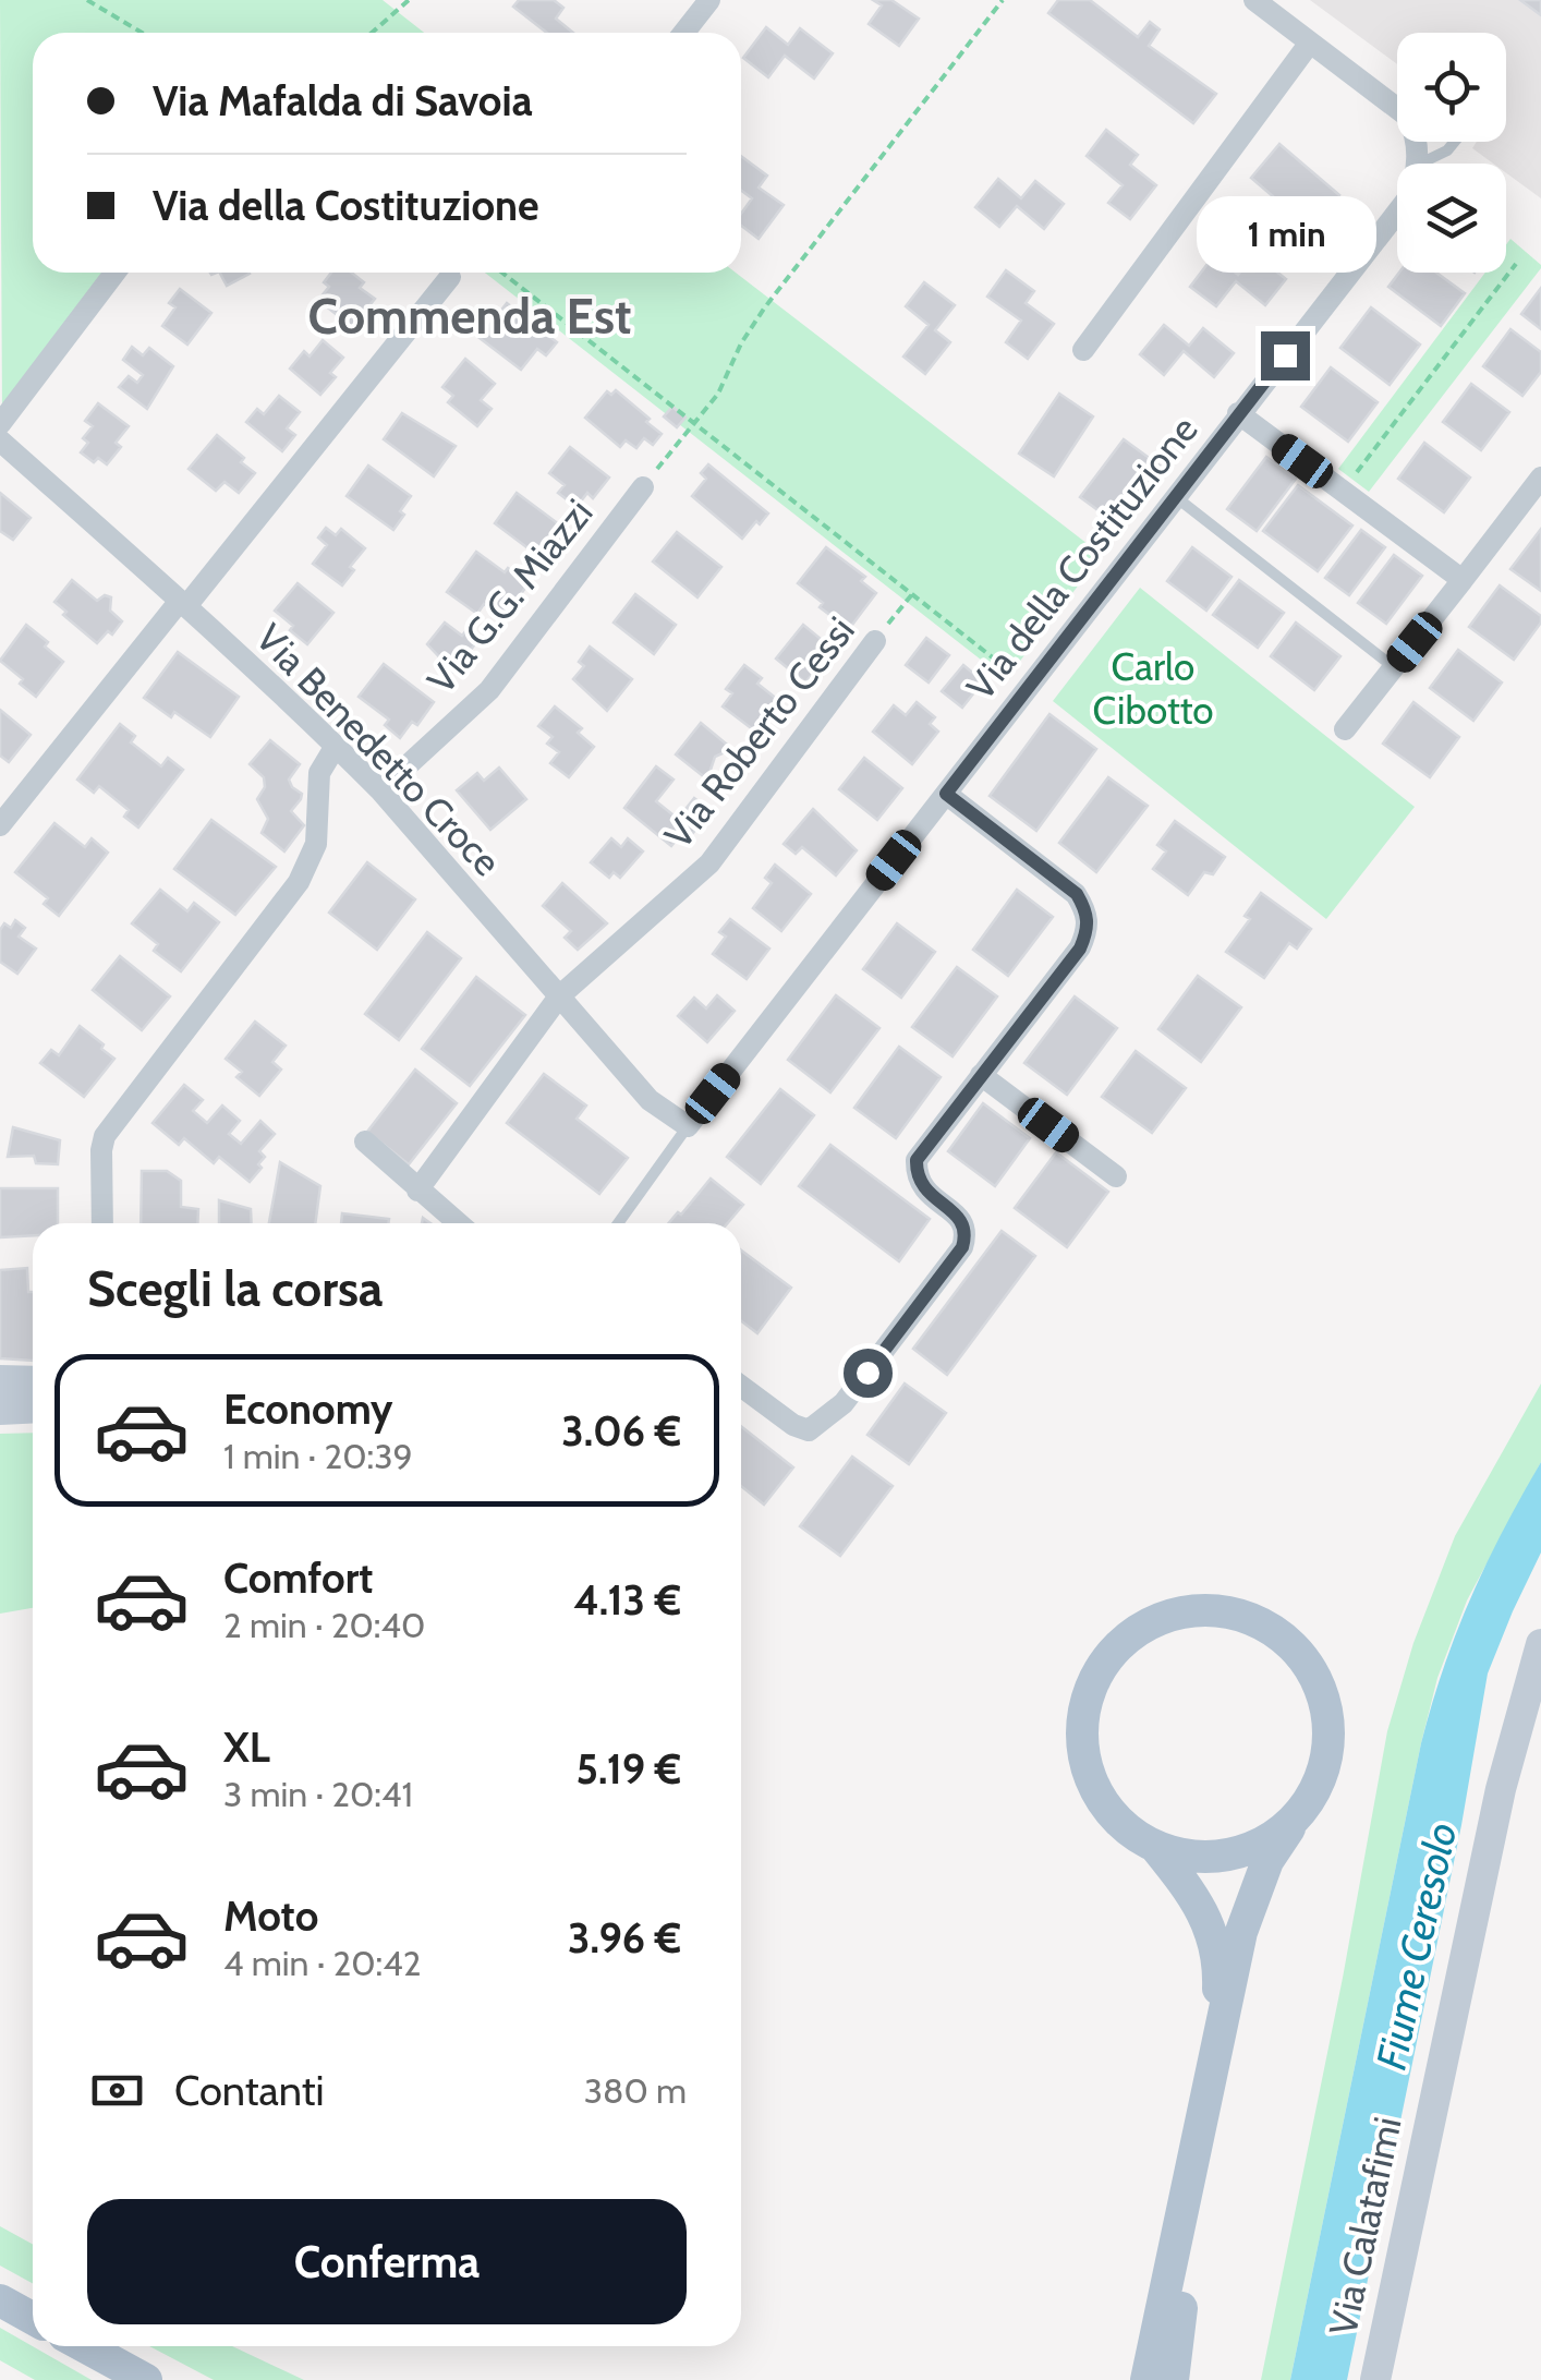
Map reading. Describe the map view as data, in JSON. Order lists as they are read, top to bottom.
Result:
{
  "streets": {
    "main road": ["Via Calatafimi"],
    "street": [
      "Via della Costituzione",
      "Via G.G. Miazzi",
      "Via Roberto Cessi",
      "Via Benedetto Croce"
    ]
  },
  "crossings": [
    ["Via della Costituzione", "Via Benedetto Croce"],
    ["Via G.G. Miazzi", "Via Benedetto Croce"],
    ["Via Roberto Cessi", "Via Benedetto Croce"]
  ],
  "districts": ["Commenda Est"],
  "water": ["Fiume Ceresolo"],
  "parks": ["Carlo Cibotto"],
  "page": {
    "banner": ["Via Mafalda di Savoia", "Via della Costituzione"],
    "bubble": "1 min",
    "heading": "Scegli la corsa",
    "list": [
      {
        "name": "Economy",
        "note": "1 min · 20:39",
        "value": "3.06 €"
      },
      {
        "name": "Comfort",
        "note": "2 min · 20:40",
        "value": "4.13 €"
      },
      {
        "name": "XL",
        "note": "3 min · 20:41",
        "value": "5.19 €"
      },
      {
        "name": "Moto",
        "note": "4 min · 20:42",
        "value": "3.96 €"
      }
    ],
    "pay": ["Contanti", "380 m"],
    "buttons": "Conferma"
  }
}
